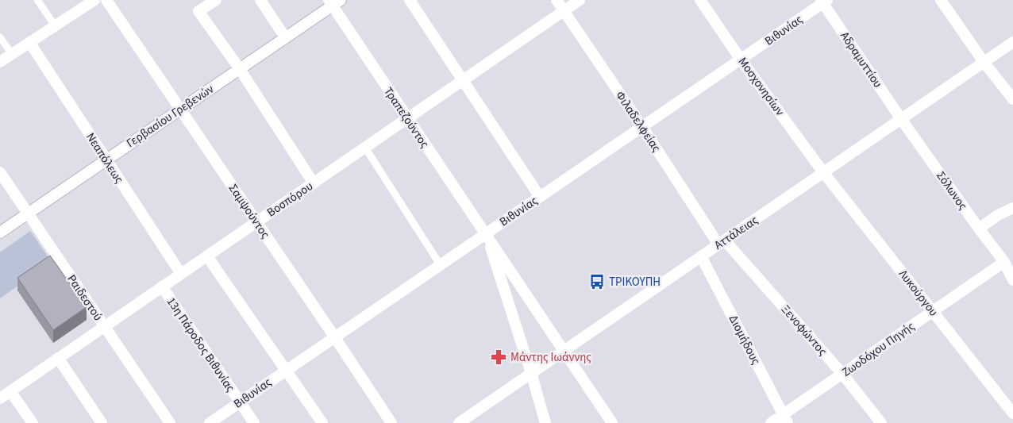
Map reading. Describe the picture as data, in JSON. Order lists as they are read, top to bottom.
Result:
{
  "streets": {
    "street": [
      "Βιθυνίας",
      "Αδραμυττίου",
      "Μοσχονησίων",
      "Γερβασίου Γρεβενών",
      "Τραπεζούντος",
      "Φιλαδελφείας",
      "Νεαπόλεως",
      "Σόλωνος",
      "Βοσπόρου",
      "Σαμψούντος",
      "Αττάλειας",
      "Λυκούργου",
      "Ραιδεστού",
      "Ξενοφώντος",
      "Διομήδους",
      "13η Πάροδος Βιθυνίας",
      "Ζωοδόχου Πηγής"
    ]
  },
  "crossings": [
    ["Βιθυνίας", "Αδραμυττίου"],
    ["Βιθυνίας", "Μοσχονησίων"],
    ["Βιθυνίας", "Τραπεζούντος"],
    ["Βιθυνίας", "Φιλαδελφείας"],
    ["Βιθυνίας", "Σαμψούντος"],
    ["Βιθυνίας", "13η Πάροδος Βιθυνίας"],
    ["Αδραμυττίου", "Σόλωνος"],
    ["Αδραμυττίου", "Αττάλειας"],
    ["Μοσχονησίων", "Αττάλειας"],
    ["Μοσχονησίων", "Λυκούργου"],
    ["Γερβασίου Γρεβενών", "Τραπεζούντος"],
    ["Γερβασίου Γρεβενών", "Νεαπόλεως"],
    ["Γερβασίου Γρεβενών", "Σαμψούντος"],
    ["Γερβασίου Γρεβενών", "Ραιδεστού"],
    ["Τραπεζούντος", "Βοσπόρου"],
    ["Τραπεζούντος", "Αττάλειας"],
    ["Φιλαδελφείας", "Βοσπόρου"],
    ["Φιλαδελφείας", "Αττάλειας"],
    ["Φιλαδελφείας", "Ξενοφώντος"],
    ["Νεαπόλεως", "Βοσπόρου"],
    ["Σόλωνος", "Αττάλειας"],
    ["Σόλωνος", "Ζωοδόχου Πηγής"],
    ["Βοσπόρου", "Σαμψούντος"],
    ["Βοσπόρου", "Ραιδεστού"],
    ["Βοσπόρου", "13η Πάροδος Βιθυνίας"],
    ["Αττάλειας", "Λυκούργου"],
    ["Αττάλειας", "Ξενοφώντος"],
    ["Αττάλειας", "Διομήδους"],
    ["Λυκούργου", "Ζωοδόχου Πηγής"],
    ["Ξενοφώντος", "Ζωοδόχου Πηγής"],
    ["Διομήδους", "Ζωοδόχου Πηγής"]
  ],
  "places": {
    "bus stop": ["ΤΡΙΚΟΥΠΗ"],
    "pharmacy": ["Μάντης Ιωάννης"]
  }
}
